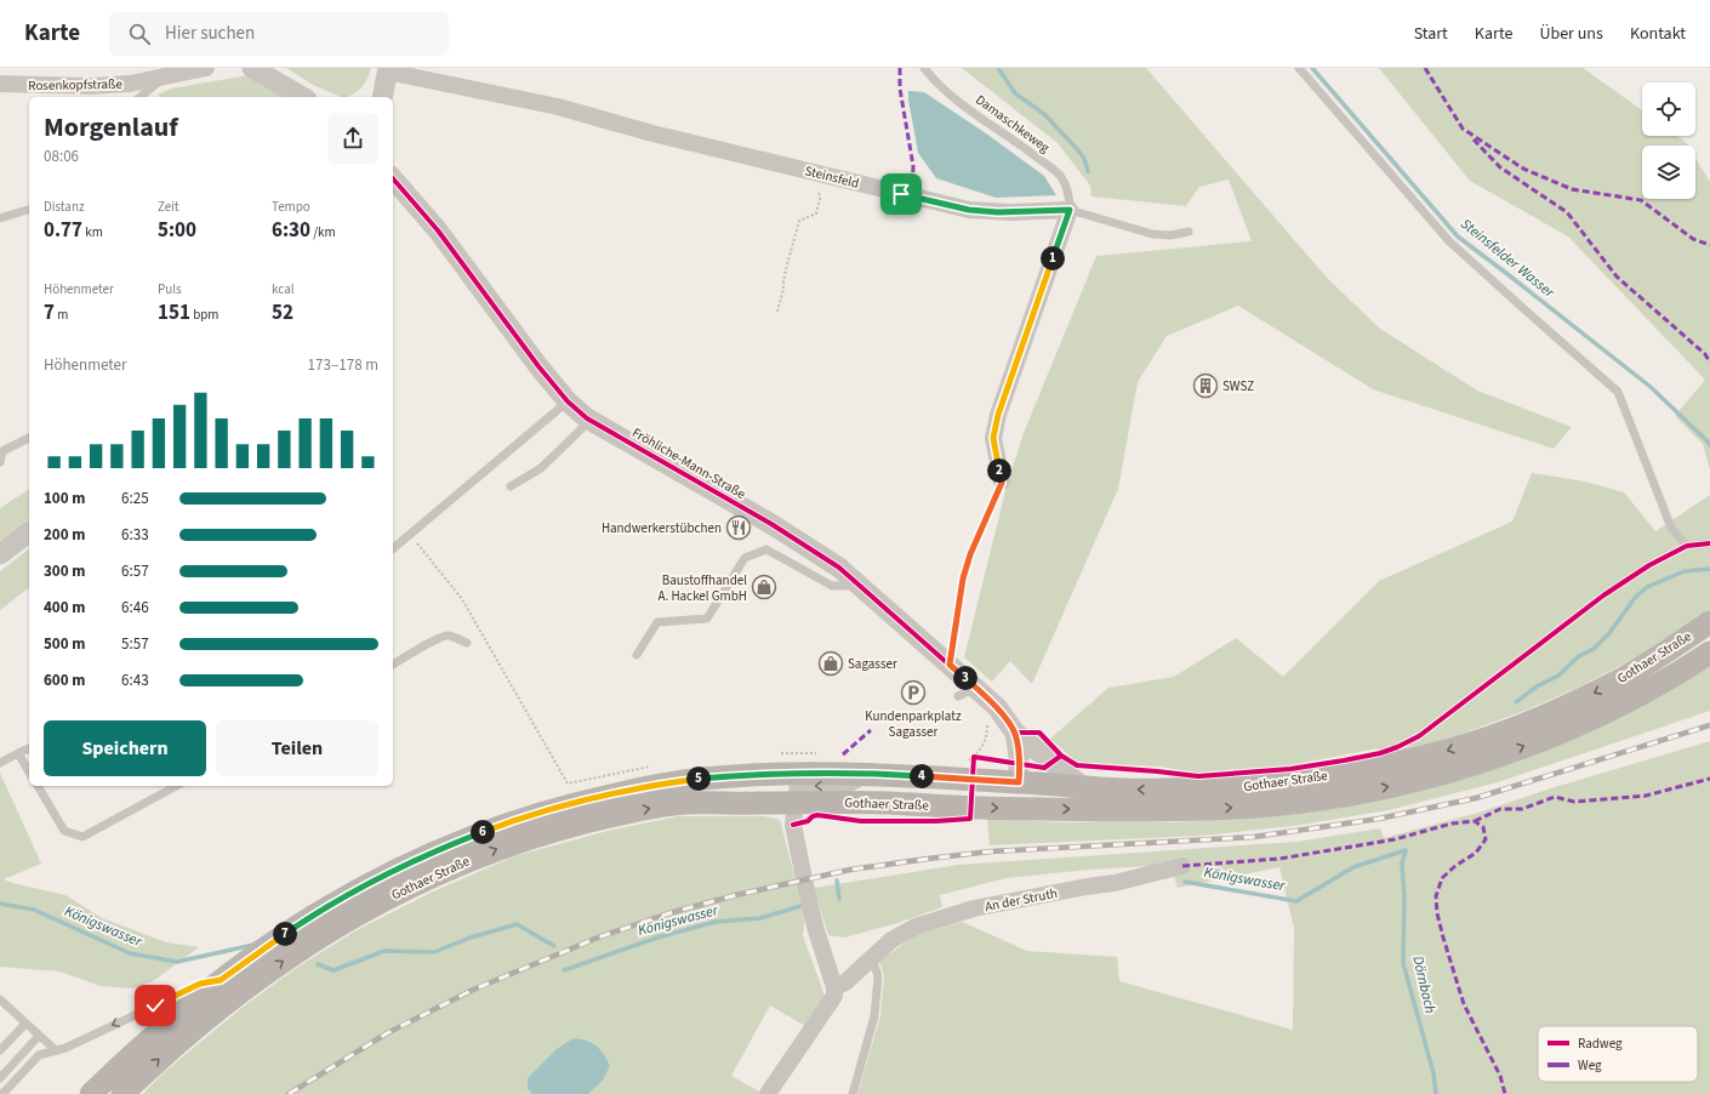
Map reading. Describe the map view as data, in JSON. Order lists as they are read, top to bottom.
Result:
{
  "streets": {
    "main road": ["Gothaer Straße"],
    "street": [
      "Rosenkopfstraße",
      "Steinsfeld",
      "Fröhliche-Mann-Straße",
      "An der Struth"
    ],
    "lane": ["Damaschkeweg"]
  },
  "crossings": [
    ["Damaschkeweg", "Steinsfeld"],
    ["Fröhliche-Mann-Straße", "Gothaer Straße"]
  ],
  "water": ["Steinsfelder Wasser", "Königswasser", "Dörnbach"],
  "places": {
    "building": ["SWSZ"],
    "restaurant": ["Handwerkerstübchen"],
    "shop": ["Baustoffhandel A. Hackel GmbH", "Sagasser"],
    "parking": ["Kundenparkplatz Sagasser"]
  },
  "legend": ["Radweg", "Weg"],
  "page": {
    "header": "Karte",
    "search": "Hier suchen",
    "nav": [
      "Start",
      "Karte",
      "Über uns",
      "Kontakt"
    ],
    "heading": ["Morgenlauf", "08:06"],
    "stats": [
      ["Distanz", "0.77 km"],
      ["Zeit", "5:00"],
      ["Tempo", "6:30 /km"],
      ["Höhenmeter", "7 m"],
      ["Puls", "151 bpm"],
      ["kcal", "52"]
    ],
    "pins": [
      "1",
      "2",
      "3",
      "4",
      "5",
      "6",
      "7"
    ],
    "chart": ["Höhenmeter", "173–178 m"],
    "list": [
      {
        "name": "100 m",
        "note": "6:25"
      },
      {
        "name": "200 m",
        "note": "6:33"
      },
      {
        "name": "300 m",
        "note": "6:57"
      },
      {
        "name": "400 m",
        "note": "6:46"
      },
      {
        "name": "500 m",
        "note": "5:57"
      },
      {
        "name": "600 m",
        "note": "6:43"
      }
    ],
    "buttons": ["Speichern", "Teilen"]
  }
}
